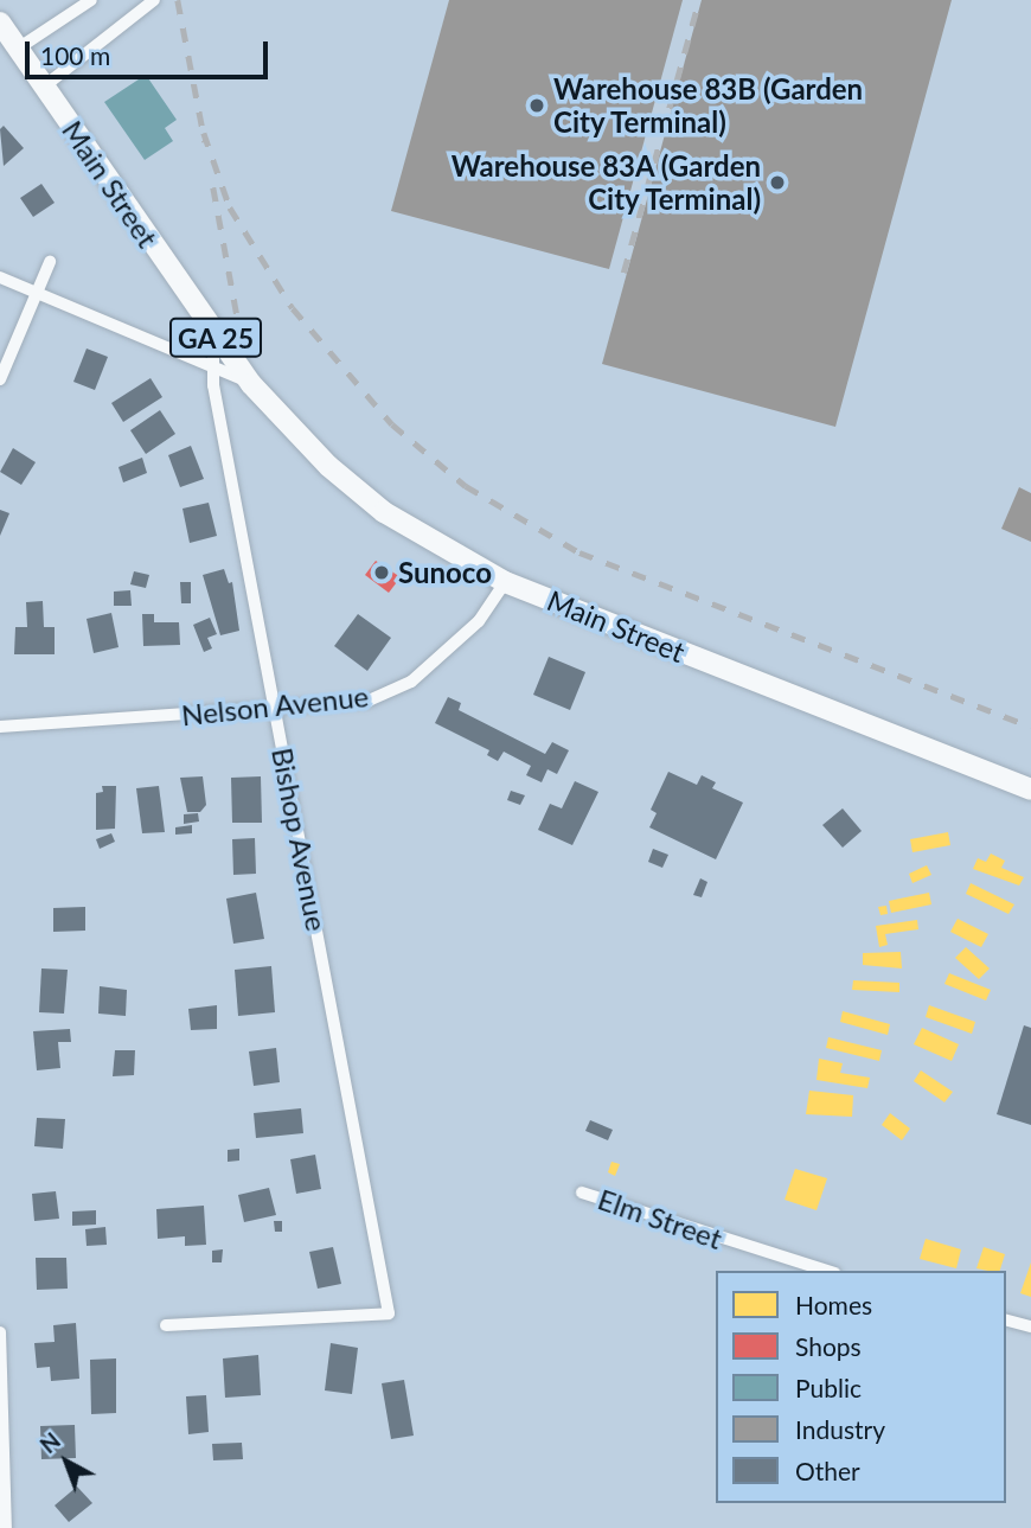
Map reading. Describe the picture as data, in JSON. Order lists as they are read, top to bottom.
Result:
{
  "streets": {
    "main road": ["Main Street", "GA 25"],
    "street": ["Nelson Avenue", "Bishop Avenue", "Elm Street"]
  },
  "crossings": [
    ["Main Street", "Nelson Avenue"],
    ["Main Street", "Bishop Avenue"],
    ["Nelson Avenue", "Bishop Avenue"]
  ],
  "places": ["Warehouse 83B (Garden City Terminal)", "Warehouse 83A (Garden City Terminal)", "Sunoco"],
  "legend": [
    "Homes",
    "Shops",
    "Public",
    "Industry",
    "Other"
  ],
  "scale_bar": "100 m",
  "north": "top left"
}
